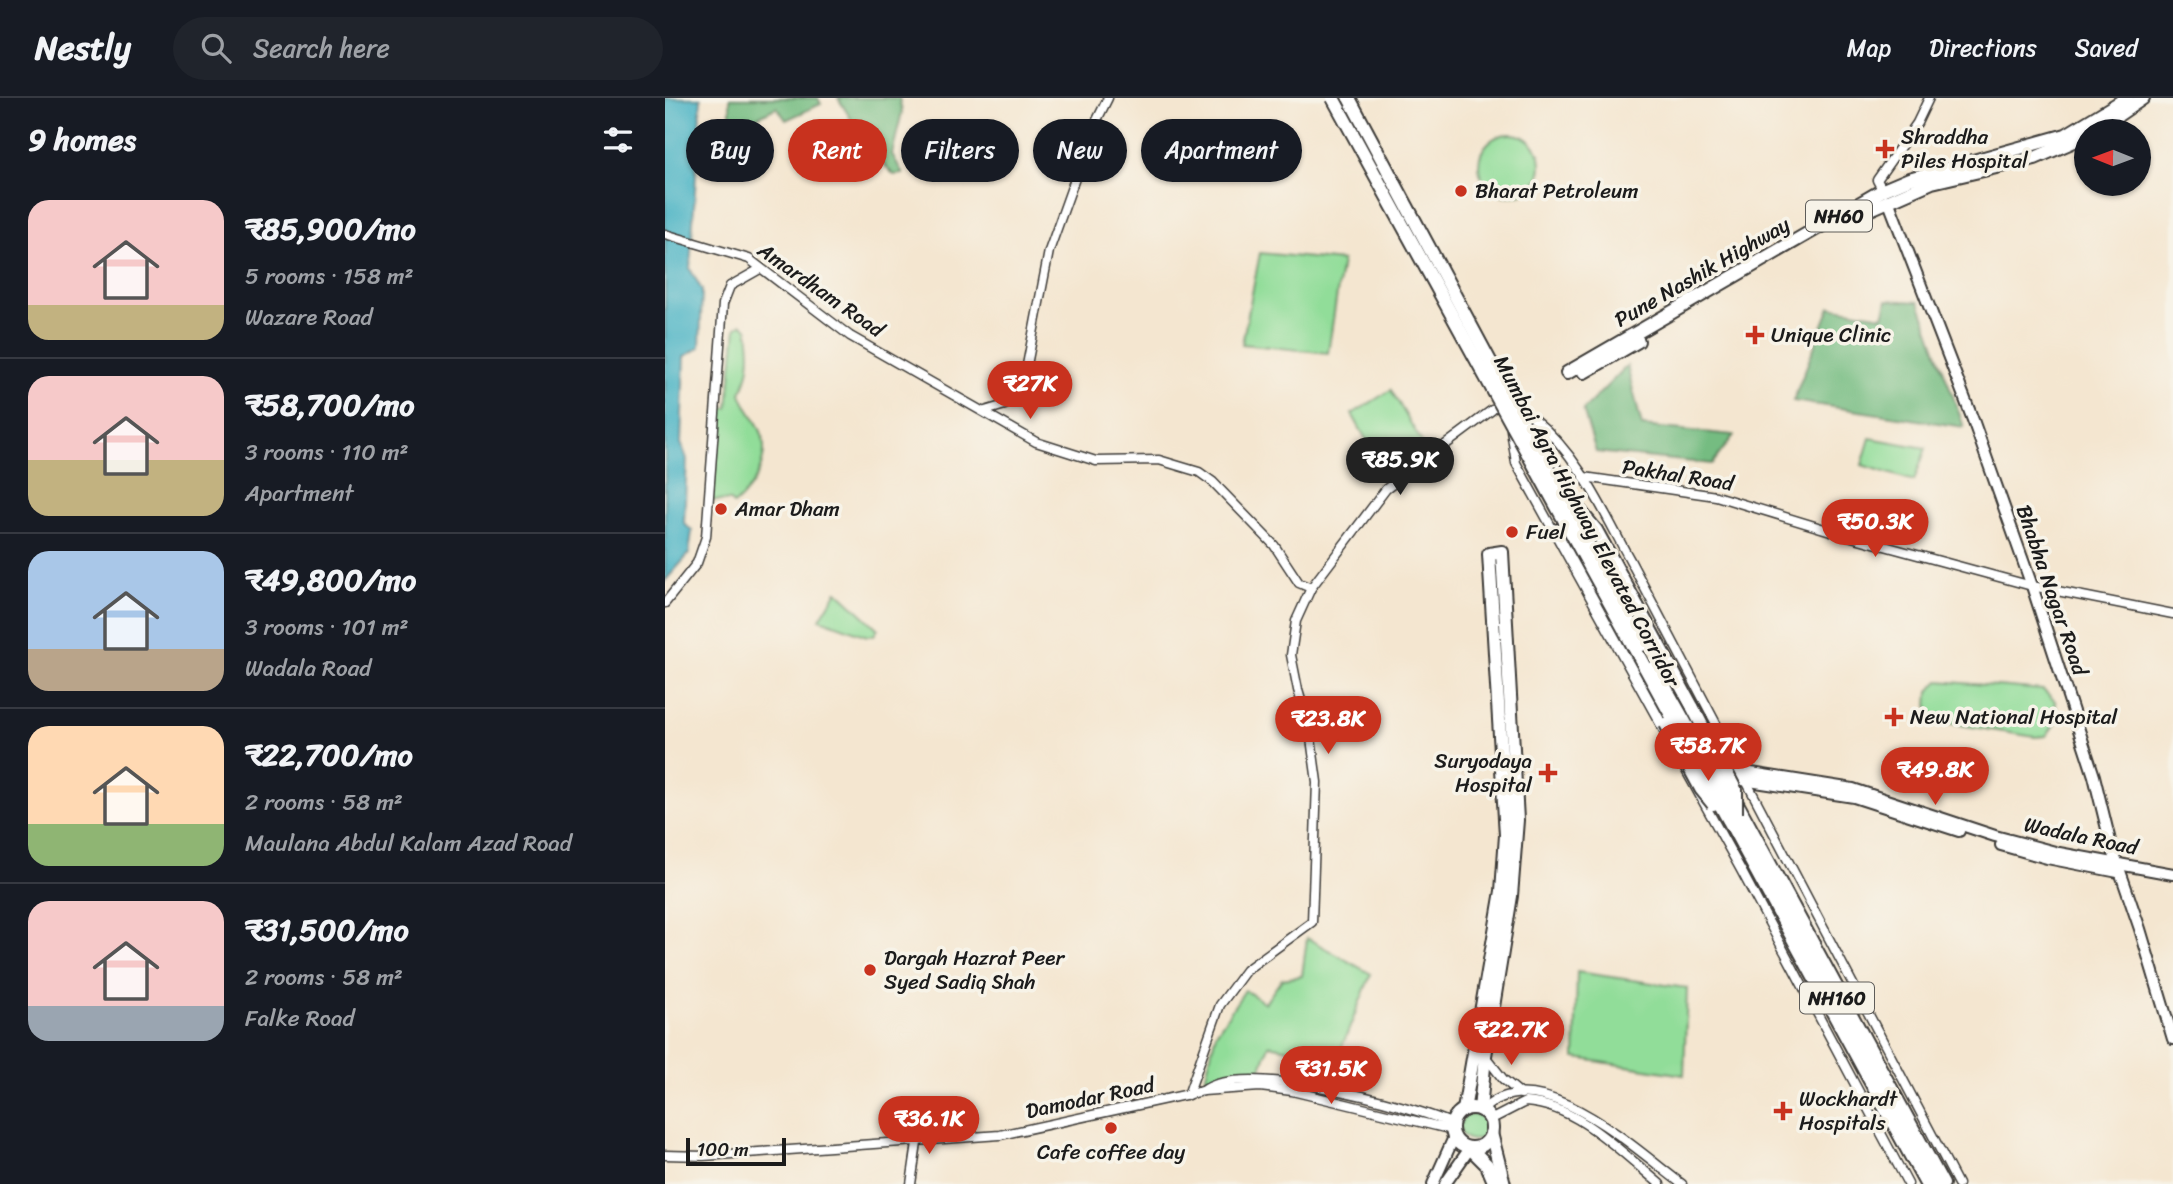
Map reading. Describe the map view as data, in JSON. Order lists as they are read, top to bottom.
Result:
{
  "streets": {
    "highway": ["NH60", "Mumbai Agra Highway Elevated Corridor", "NH160"],
    "main road": ["Bhabha Nagar Road", "Wadala Road"],
    "street": ["Amardham Road", "Pakhal Road", "Damodar Road"]
  },
  "crossings": [
    ["NH60", "Bhabha Nagar Road"],
    ["Pakhal Road", "Bhabha Nagar Road"],
    ["Bhabha Nagar Road", "Wadala Road"]
  ],
  "places": {
    "health": [
      "Shraddha Piles Hospital",
      "Unique Clinic",
      "New National Hospital",
      "Suryodaya Hospital",
      "Wockhardt Hospitals"
    ],
    "other": [
      "Bharat Petroleum",
      "Amar Dham",
      "Fuel",
      "Dargah Hazrat Peer Syed Sadiq Shah",
      "Cafe coffee day"
    ]
  },
  "scale_bar": "100 m",
  "north": "left",
  "page": {
    "header": "Nestly",
    "search": "Search here",
    "nav": ["Map", "Directions", "Saved"],
    "heading": "9 homes",
    "chip": [
      "Buy",
      "Rent",
      "Filters",
      "New",
      "Apartment"
    ],
    "list": [
      {
        "name": "₹85,900/mo",
        "note": "5 rooms · 158 m² · Wazare Road"
      },
      {
        "name": "₹58,700/mo",
        "note": "3 rooms · 110 m² · Apartment"
      },
      {
        "name": "₹49,800/mo",
        "note": "3 rooms · 101 m² · Wadala Road"
      },
      {
        "name": "₹22,700/mo",
        "note": "2 rooms · 58 m² · Maulana Abdul Kalam Azad Road"
      },
      {
        "name": "₹31,500/mo",
        "note": "2 rooms · 58 m² · Falke Road"
      }
    ],
    "price": [
      "₹27K",
      "₹85.9K",
      "₹50.3K",
      "₹23.8K",
      "₹58.7K",
      "₹49.8K",
      "₹22.7K",
      "₹31.5K",
      "₹36.1K"
    ],
    "scale": "100 m"
  }
}
